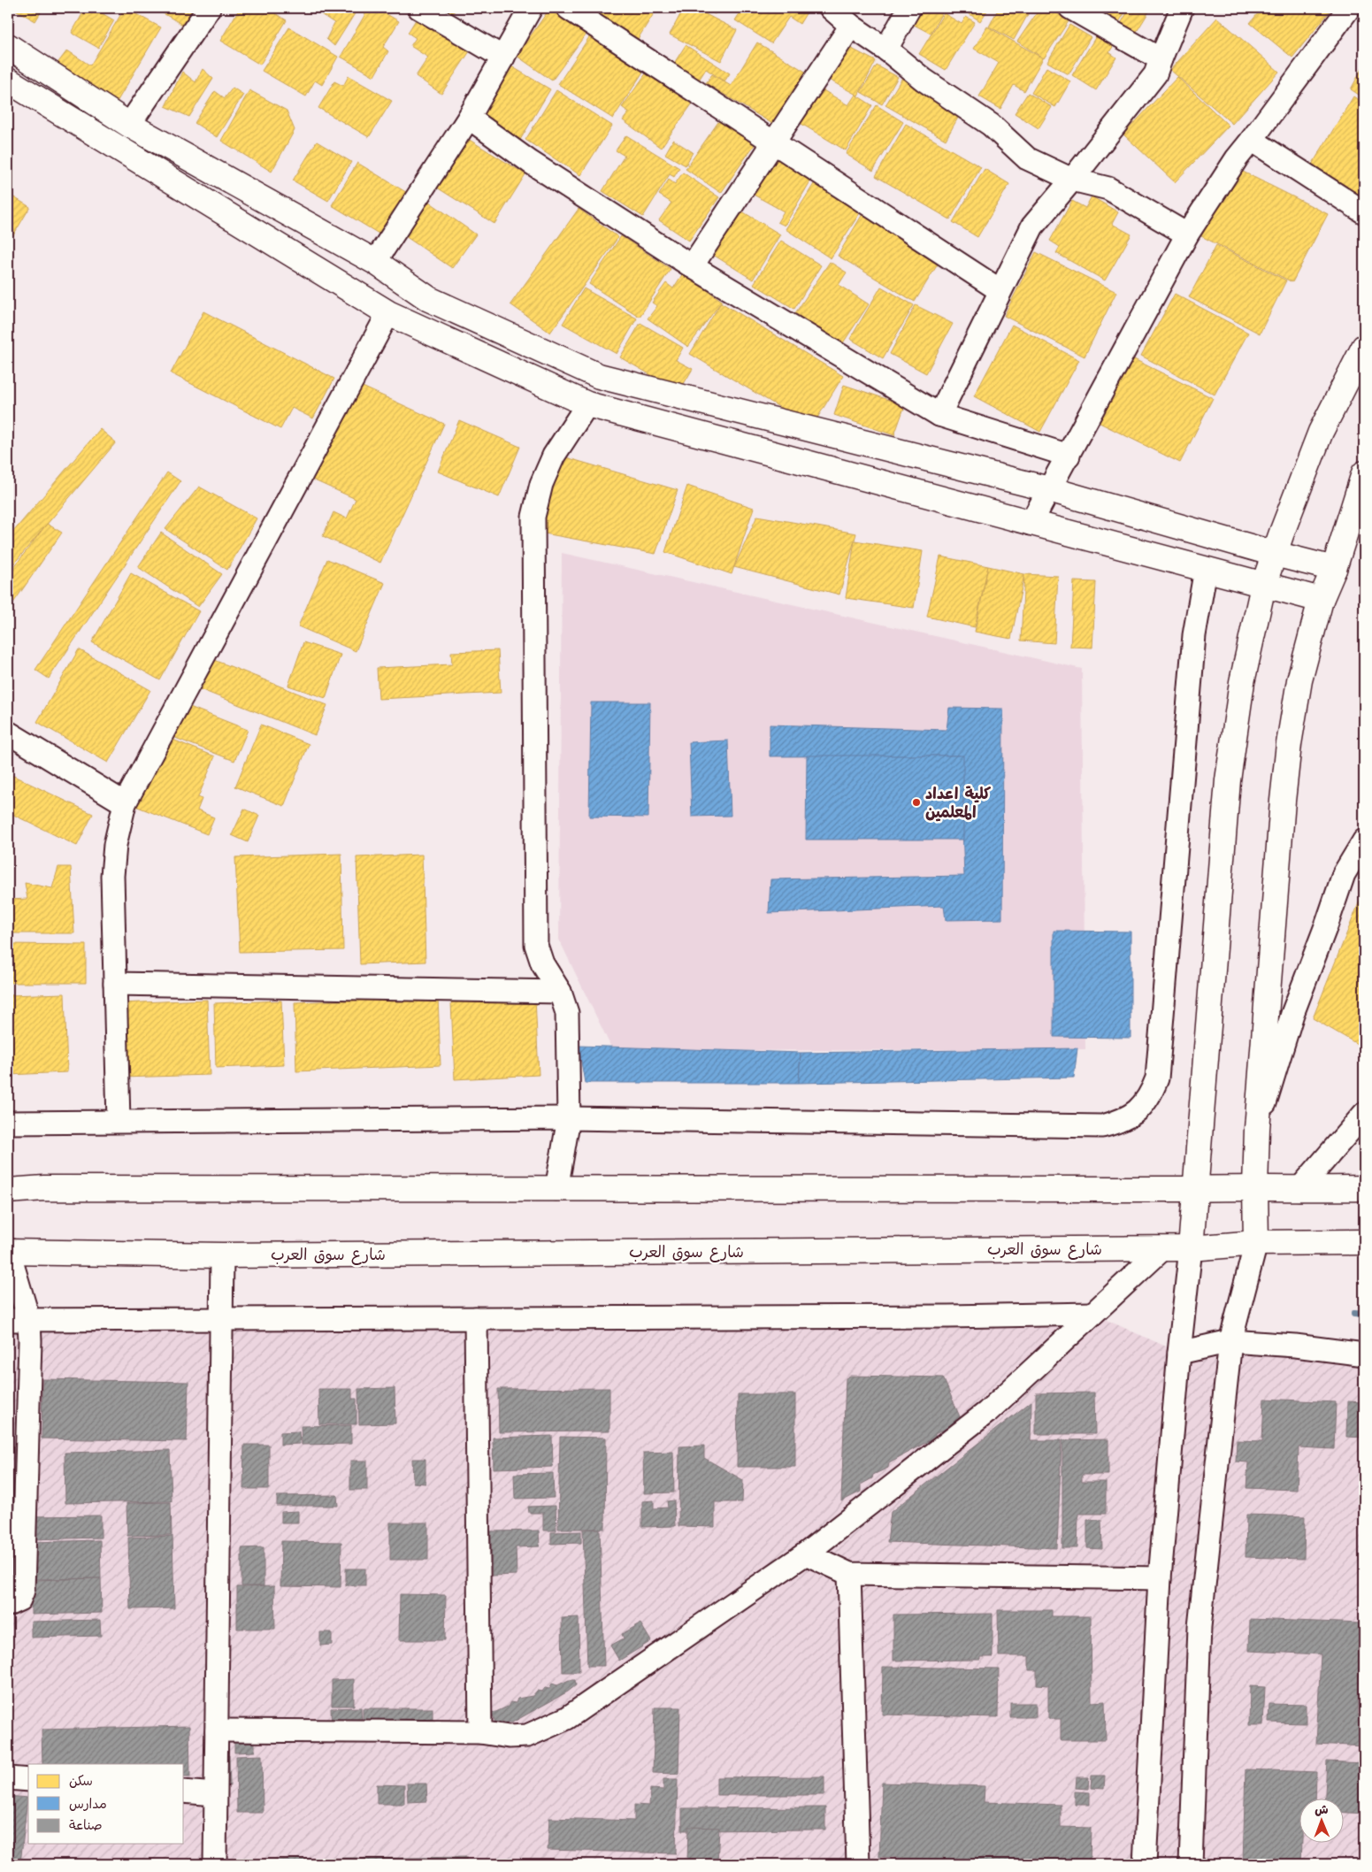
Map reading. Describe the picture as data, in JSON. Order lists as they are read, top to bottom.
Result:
{
  "streets": {
    "street": ["شارع سوق العرب"]
  },
  "places": ["كلية اعداد المعلمين"],
  "legend": ["سكن", "مدارس", "صناعة"],
  "north": "top"
}
